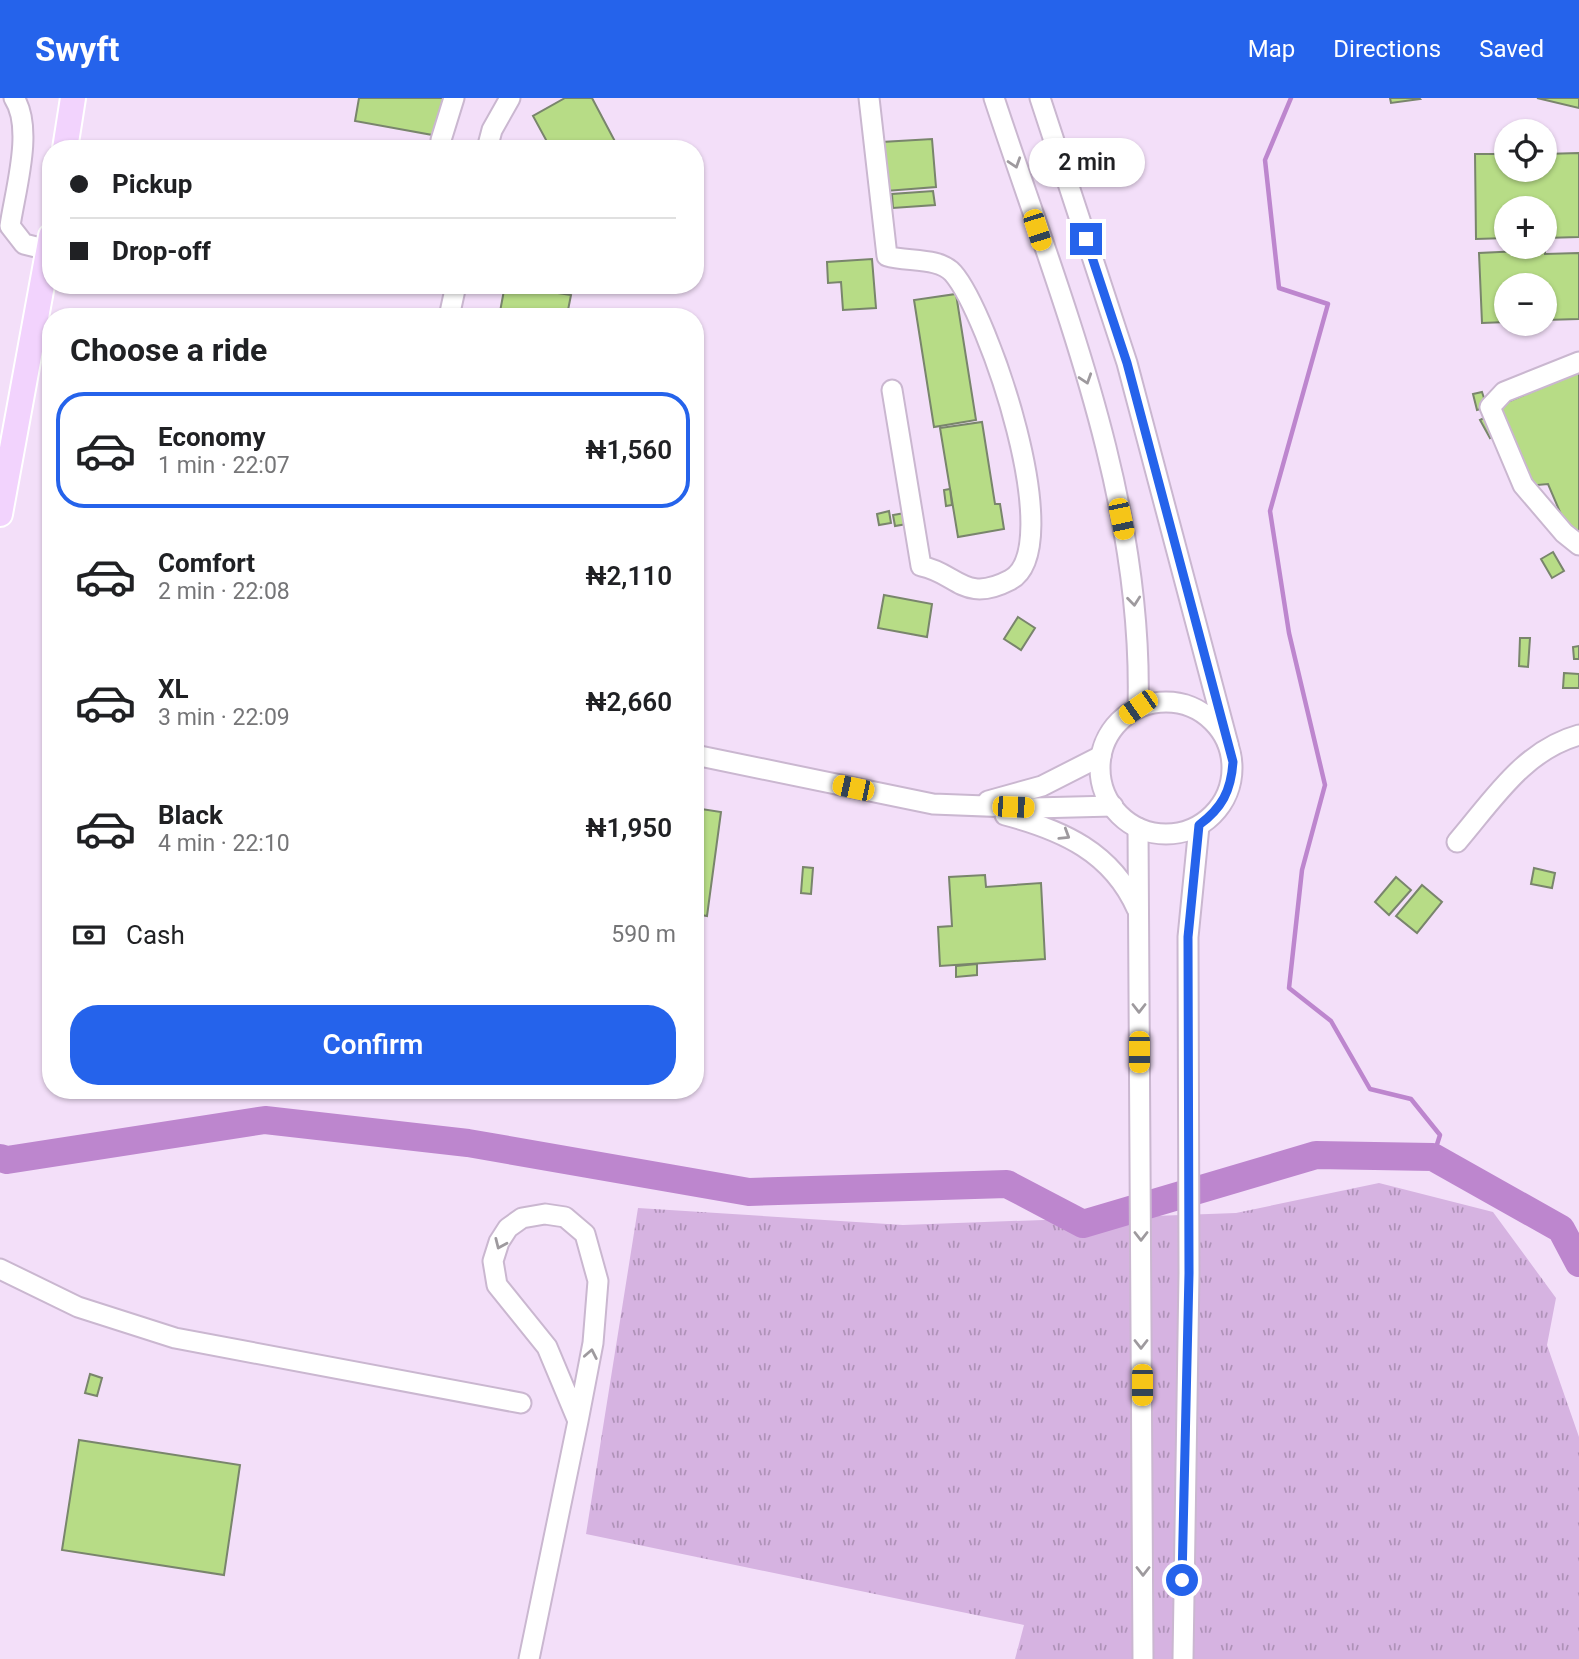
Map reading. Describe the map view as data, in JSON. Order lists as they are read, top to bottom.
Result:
{
  "page": {
    "header": "Swyft",
    "nav": ["Map", "Directions", "Saved"],
    "map_buttons": ["+", "−"],
    "bubble": "2 min",
    "banner": ["Pickup", "Drop-off"],
    "heading": "Choose a ride",
    "list": [
      {
        "name": "Economy",
        "note": "1 min · 22:07",
        "value": "₦1,560"
      },
      {
        "name": "Comfort",
        "note": "2 min · 22:08",
        "value": "₦2,110"
      },
      {
        "name": "XL",
        "note": "3 min · 22:09",
        "value": "₦2,660"
      },
      {
        "name": "Black",
        "note": "4 min · 22:10",
        "value": "₦1,950"
      }
    ],
    "pay": ["Cash", "590 m"],
    "buttons": "Confirm"
  }
}
